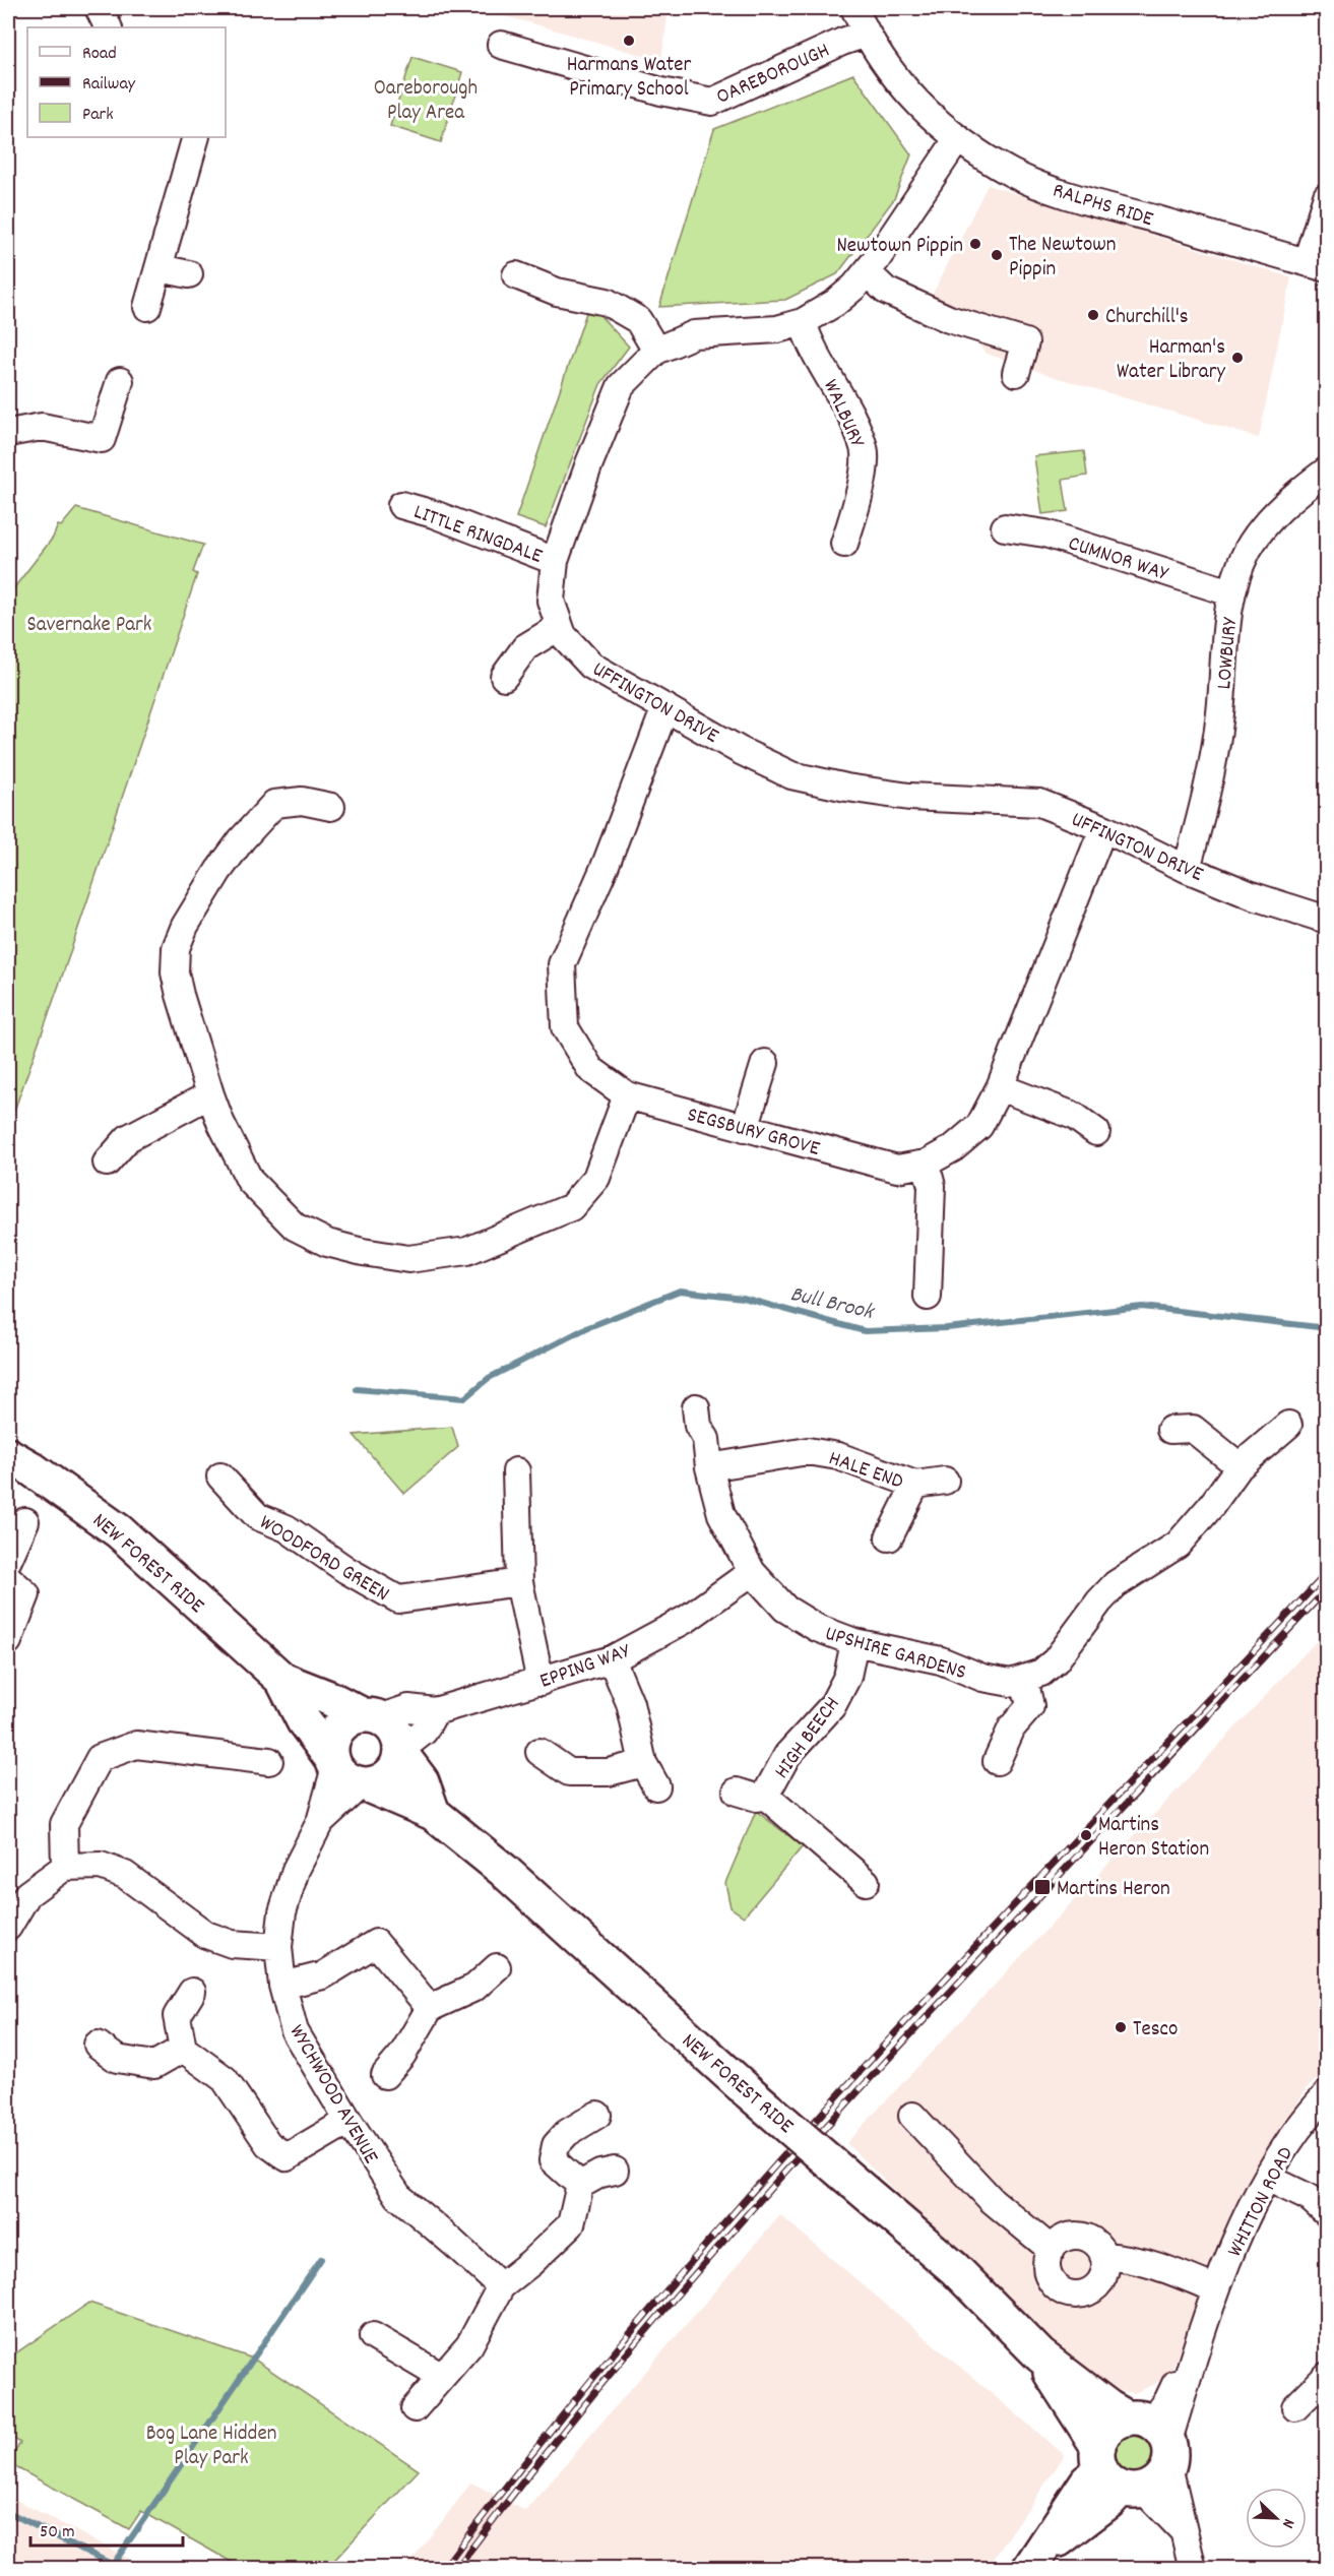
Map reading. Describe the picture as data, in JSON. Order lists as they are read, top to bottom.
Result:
{
  "streets": {
    "main road": ["NEW FOREST RIDE"],
    "street": [
      "OAREBOROUGH",
      "RALPHS RIDE",
      "WALBURY",
      "LITTLE RINGDALE",
      "CUMNOR WAY",
      "LOWBURY",
      "UFFINGTON DRIVE",
      "SEGSBURY GROVE",
      "HALE END",
      "WOODFORD GREEN",
      "UPSHIRE GARDENS",
      "EPPING WAY",
      "HIGH BEECH",
      "WYCHWOOD AVENUE",
      "WHITTON ROAD"
    ]
  },
  "crossings": [
    ["OAREBOROUGH", "RALPHS RIDE"],
    ["RALPHS RIDE", "UFFINGTON DRIVE"],
    ["WALBURY", "UFFINGTON DRIVE"],
    ["LITTLE RINGDALE", "UFFINGTON DRIVE"],
    ["CUMNOR WAY", "LOWBURY"],
    ["LOWBURY", "UFFINGTON DRIVE"],
    ["UFFINGTON DRIVE", "SEGSBURY GROVE"],
    ["NEW FOREST RIDE", "EPPING WAY"],
    ["NEW FOREST RIDE", "WYCHWOOD AVENUE"],
    ["NEW FOREST RIDE", "WHITTON ROAD"],
    ["UPSHIRE GARDENS", "EPPING WAY"],
    ["UPSHIRE GARDENS", "HIGH BEECH"],
    ["EPPING WAY", "WYCHWOOD AVENUE"]
  ],
  "water": ["Bull Brook"],
  "parks": ["Oareborough Play Area", "Savernake Park", "Bog Lane Hidden Play Park"],
  "places": {
    "other": [
      "Harmans Water Primary School",
      "Newtown Pippin",
      "The Newtown Pippin",
      "Churchill's",
      "Harman's Water Library",
      "Martins Heron Station",
      "Tesco"
    ],
    "transit": ["Martins Heron"]
  },
  "legend": ["Road", "Railway", "Park"],
  "scale_bar": "50 m",
  "north": "bottom right"
}
